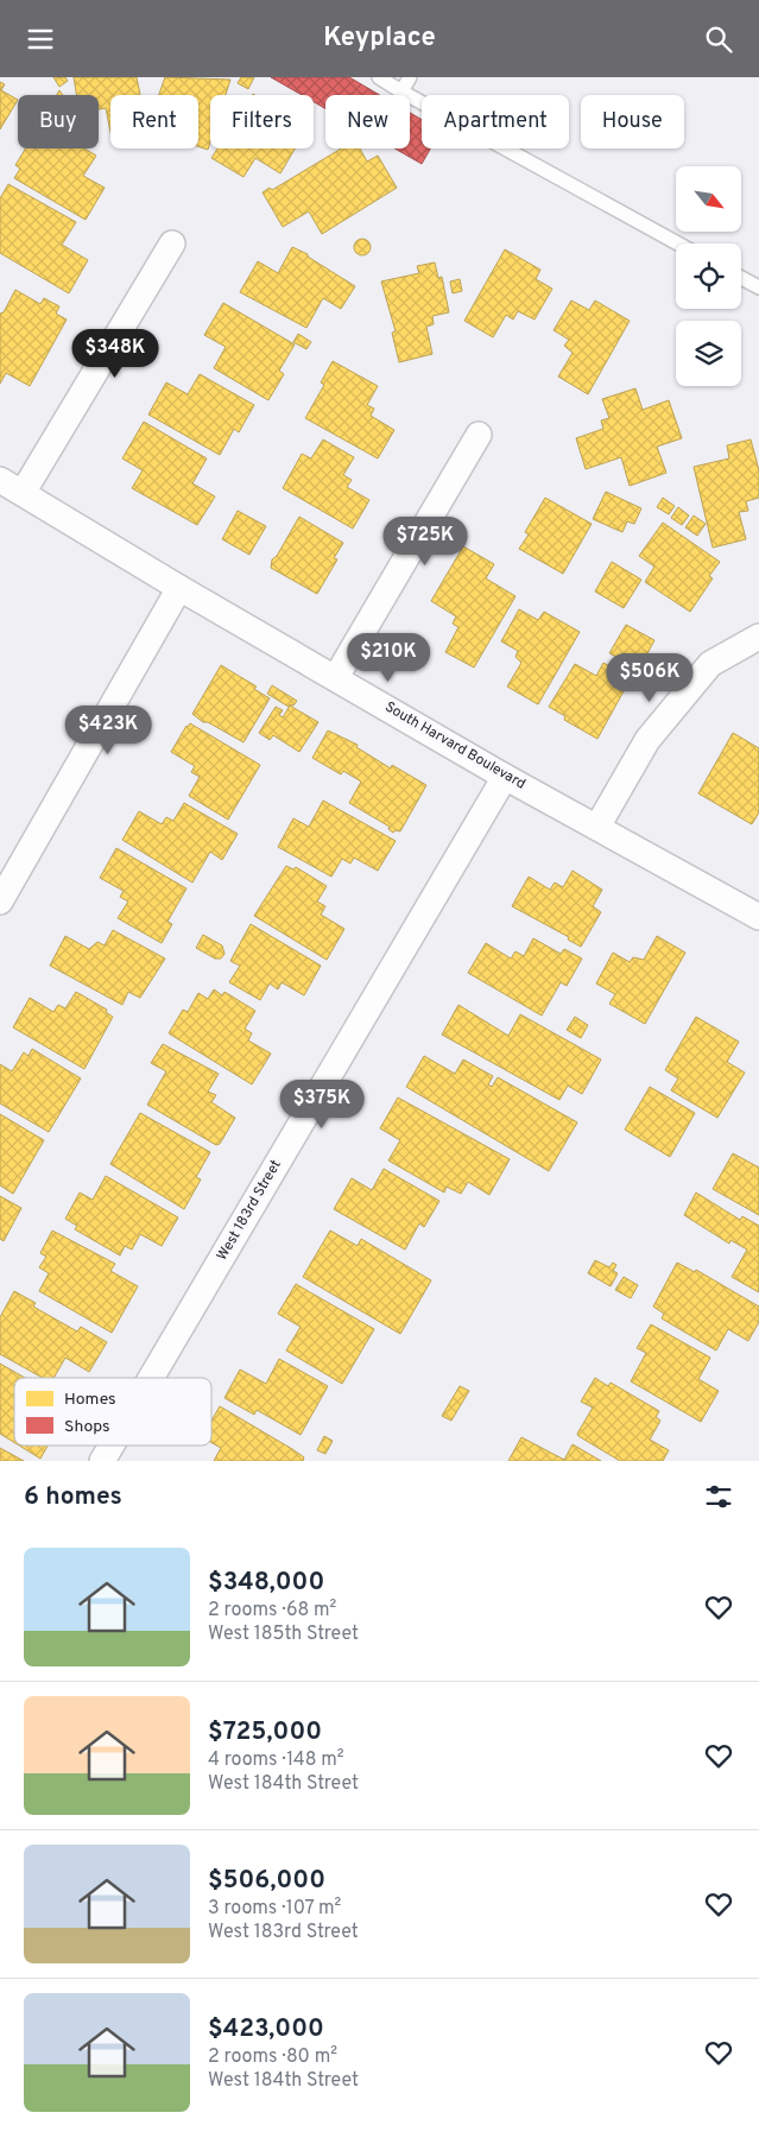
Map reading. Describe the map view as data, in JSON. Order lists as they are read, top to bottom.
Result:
{
  "streets": {
    "street": ["South Harvard Boulevard", "West 183rd Street"]
  },
  "crossings": [
    ["South Harvard Boulevard", "West 183rd Street"]
  ],
  "legend": ["Homes", "Shops"],
  "north": "bottom right",
  "page": {
    "header": "Keyplace",
    "chip": [
      "Buy",
      "Rent",
      "Filters",
      "New",
      "Apartment",
      "House"
    ],
    "price": [
      "$348K",
      "$725K",
      "$210K",
      "$506K",
      "$423K",
      "$375K"
    ],
    "heading": "6 homes",
    "list": [
      {
        "name": "$348,000",
        "note": "2 rooms · 68 m² · West 185th Street"
      },
      {
        "name": "$725,000",
        "note": "4 rooms · 148 m² · West 184th Street"
      },
      {
        "name": "$506,000",
        "note": "3 rooms · 107 m² · West 183rd Street"
      },
      {
        "name": "$423,000",
        "note": "2 rooms · 80 m² · West 184th Street"
      }
    ]
  }
}
